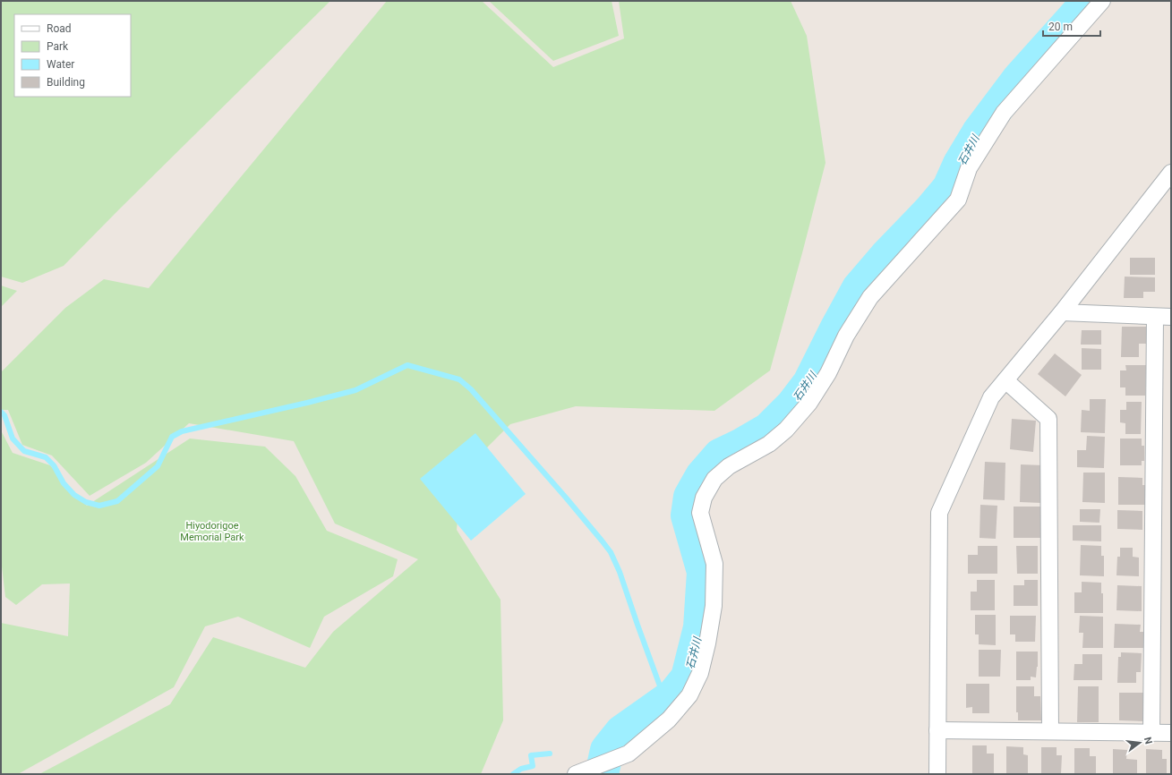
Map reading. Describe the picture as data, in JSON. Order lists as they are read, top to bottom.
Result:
{
  "water": ["石井川"],
  "parks": ["Hiyodorigoe Memorial Park"],
  "legend": [
    "Road",
    "Park",
    "Water",
    "Building"
  ],
  "scale_bar": "20 m",
  "north": "right"
}
